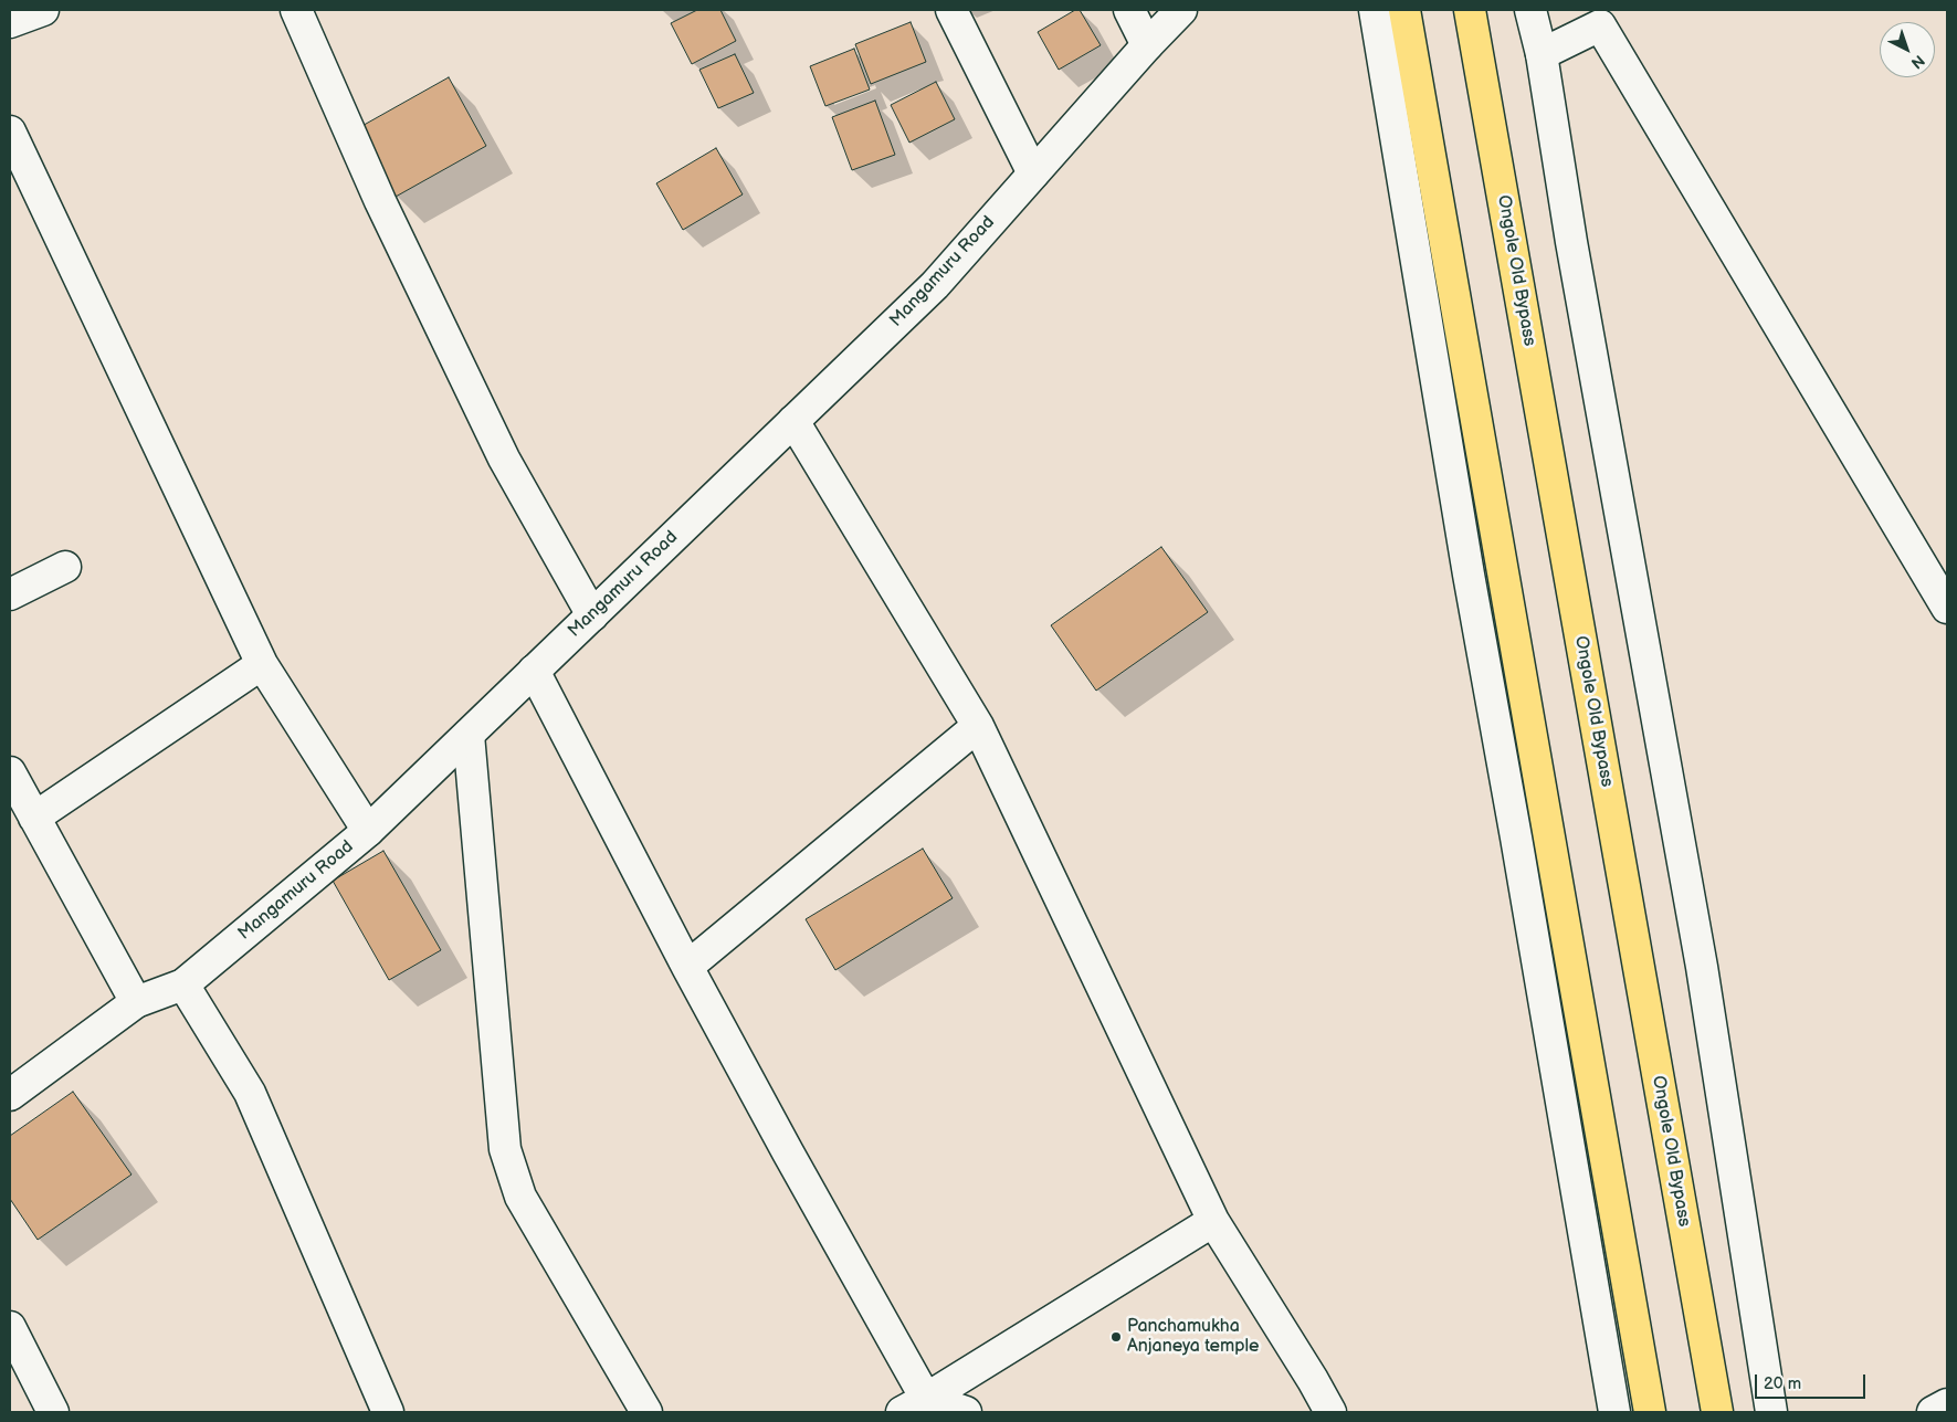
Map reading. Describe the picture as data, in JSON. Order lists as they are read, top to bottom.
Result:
{
  "streets": {
    "main road": ["Ongole Old Bypass"],
    "street": ["Mangamuru Road"]
  },
  "places": ["Panchamukha Anjaneya temple"],
  "scale_bar": "20 m",
  "north": "bottom right"
}
